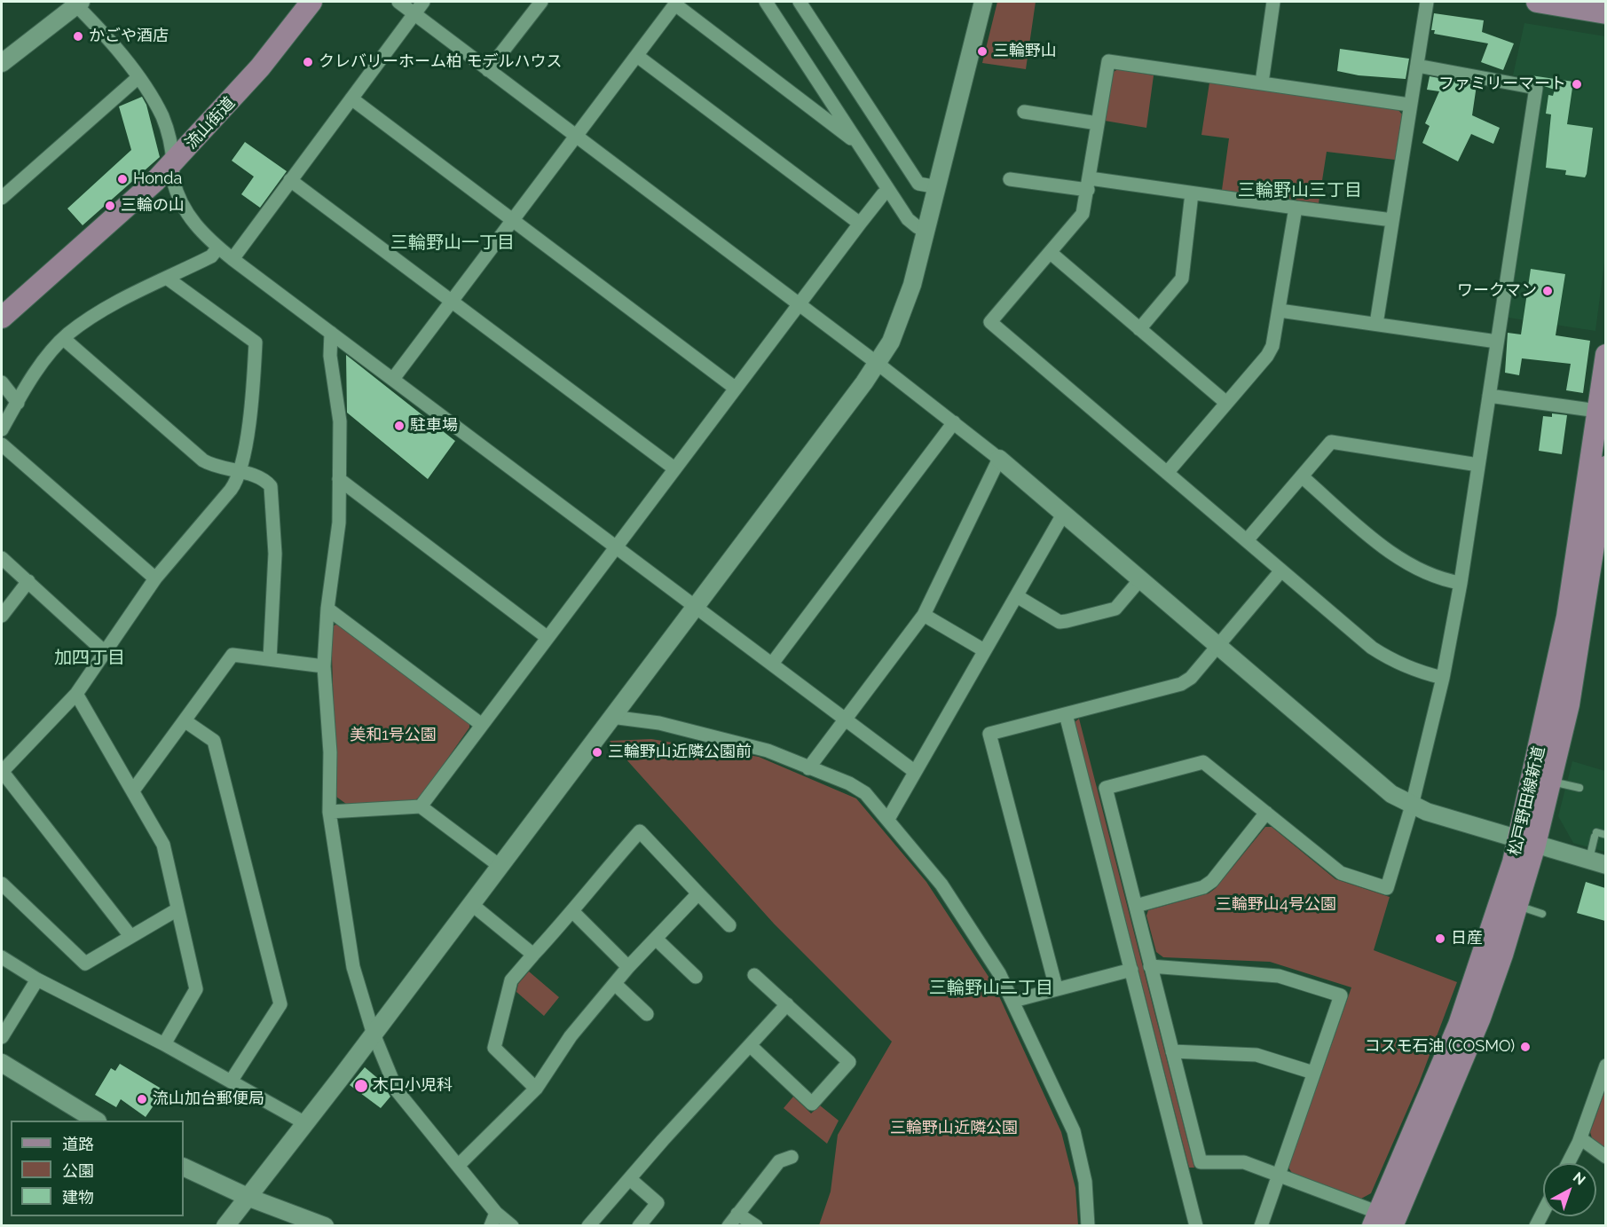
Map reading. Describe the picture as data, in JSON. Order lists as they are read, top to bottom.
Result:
{
  "streets": {
    "main road": ["流山街道", "松戸野田線新道"]
  },
  "districts": [
    "三輪野山三丁目",
    "三輪野山一丁目",
    "加四丁目",
    "三輪野山二丁目"
  ],
  "parks": ["美和1号公園", "三輪野山4号公園", "三輪野山近隣公園"],
  "places": [
    "かごや酒店",
    "三輪野山",
    "クレバリーホーム柏 モデルハウス",
    "ファミリーマート",
    "Honda",
    "三輪の山",
    "ワークマン",
    "駐車場",
    "三輪野山近隣公園前",
    "日産",
    "コスモ石油 (COSMO)",
    "木口小児科",
    "流山加台郵便局"
  ],
  "legend": ["道路", "公園", "建物"],
  "north": "top right"
}
